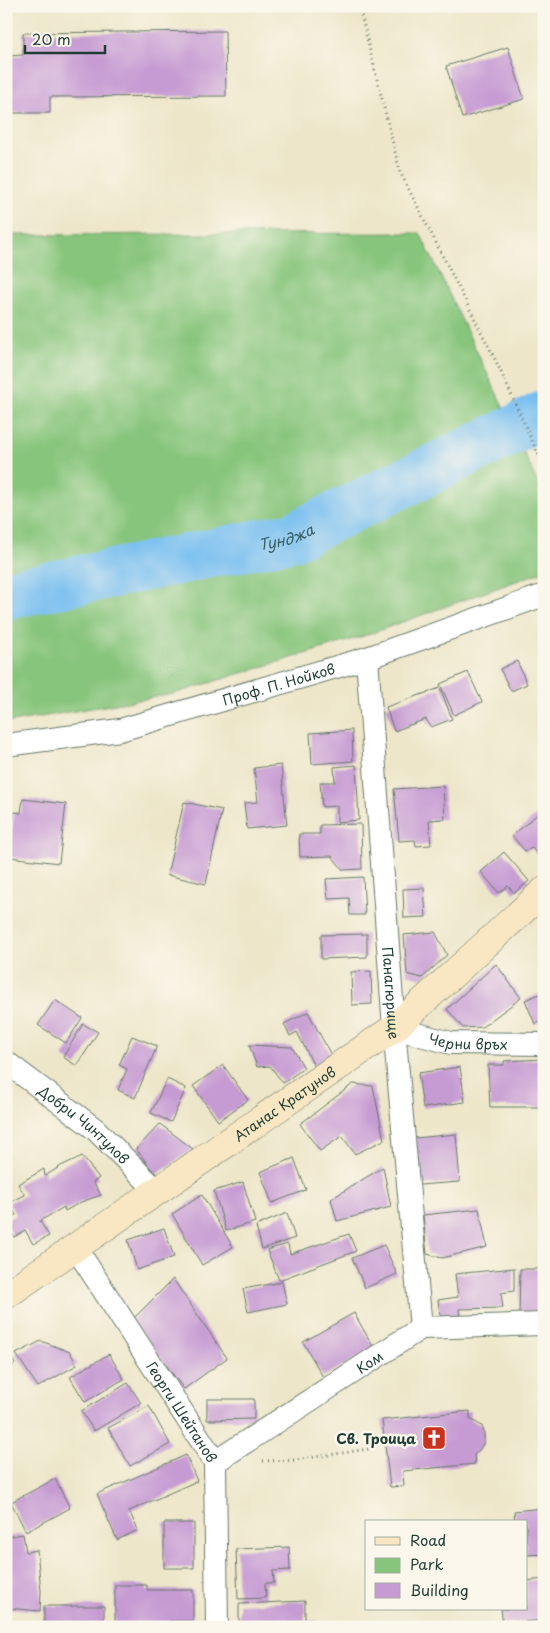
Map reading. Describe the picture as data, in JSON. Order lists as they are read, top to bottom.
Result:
{
  "streets": {
    "street": [
      "Проф. П. Нойков",
      "Панагюрище",
      "Черни връх",
      "Атанас Кратунов",
      "Добри Чинтулов",
      "Ком",
      "Георги Шейтанов"
    ]
  },
  "crossings": [
    ["Проф. П. Нойков", "Панагюрище"],
    ["Панагюрище", "Черни връх"],
    ["Панагюрище", "Атанас Кратунов"],
    ["Панагюрище", "Ком"],
    ["Черни връх", "Атанас Кратунов"],
    ["Атанас Кратунов", "Добри Чинтулов"],
    ["Атанас Кратунов", "Георги Шейтанов"],
    ["Ком", "Георги Шейтанов"]
  ],
  "water": ["Тунджа"],
  "places": {
    "church": ["Св. Троица"]
  },
  "legend": ["Road", "Park", "Building"],
  "scale_bar": "20 m"
}
